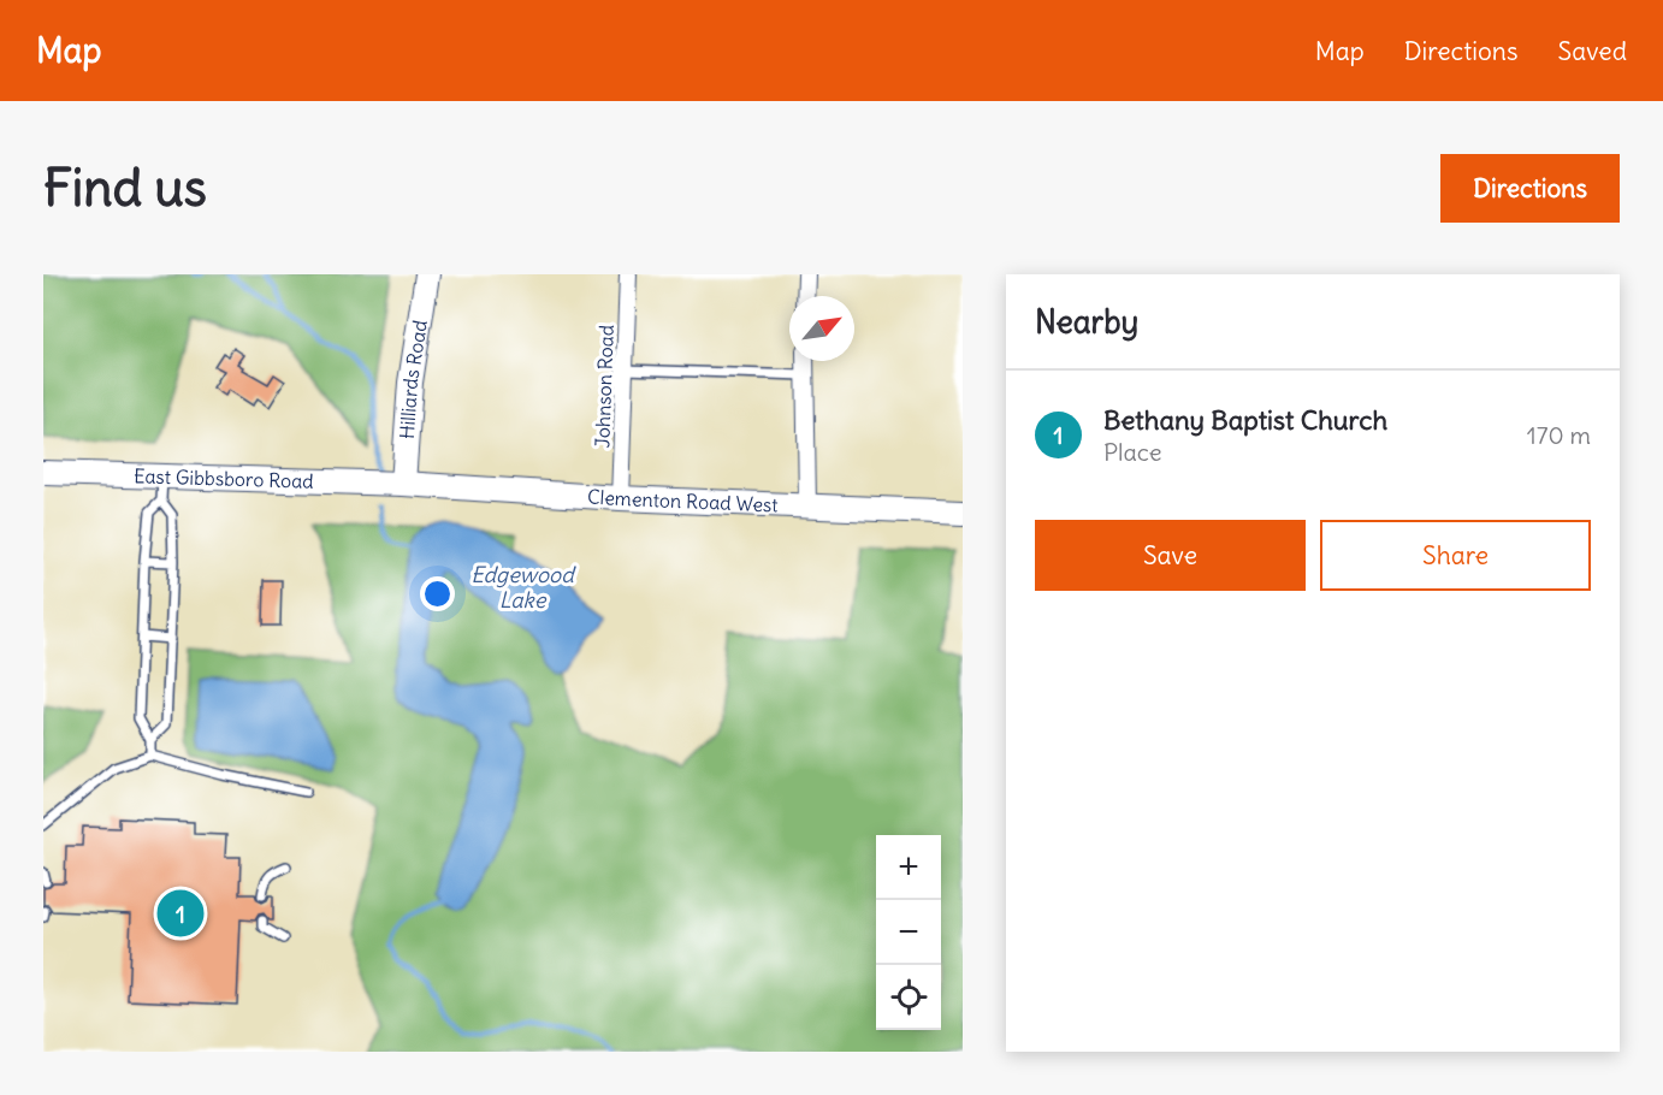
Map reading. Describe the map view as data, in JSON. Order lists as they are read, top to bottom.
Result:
{
  "streets": {
    "main road": ["Hilliards Road", "East Gibbsboro Road", "Clementon Road West"],
    "street": ["Johnson Road"]
  },
  "crossings": [
    ["Hilliards Road", "East Gibbsboro Road"],
    ["Hilliards Road", "Clementon Road West"],
    ["Johnson Road", "Clementon Road West"],
    ["East Gibbsboro Road", "Clementon Road West"]
  ],
  "water": ["Edgewood Lake"],
  "north": "top right",
  "page": {
    "header": "Map",
    "nav": ["Map", "Directions", "Saved"],
    "buttons": [
      "Directions",
      ["Save", "Share"]
    ],
    "title": "Find us",
    "heading": "Nearby",
    "list": [
      {
        "mark": "1",
        "name": "Bethany Baptist Church",
        "note": "Place",
        "value": "170 m"
      }
    ],
    "map_buttons": ["+", "−"],
    "pins": "1"
  }
}
